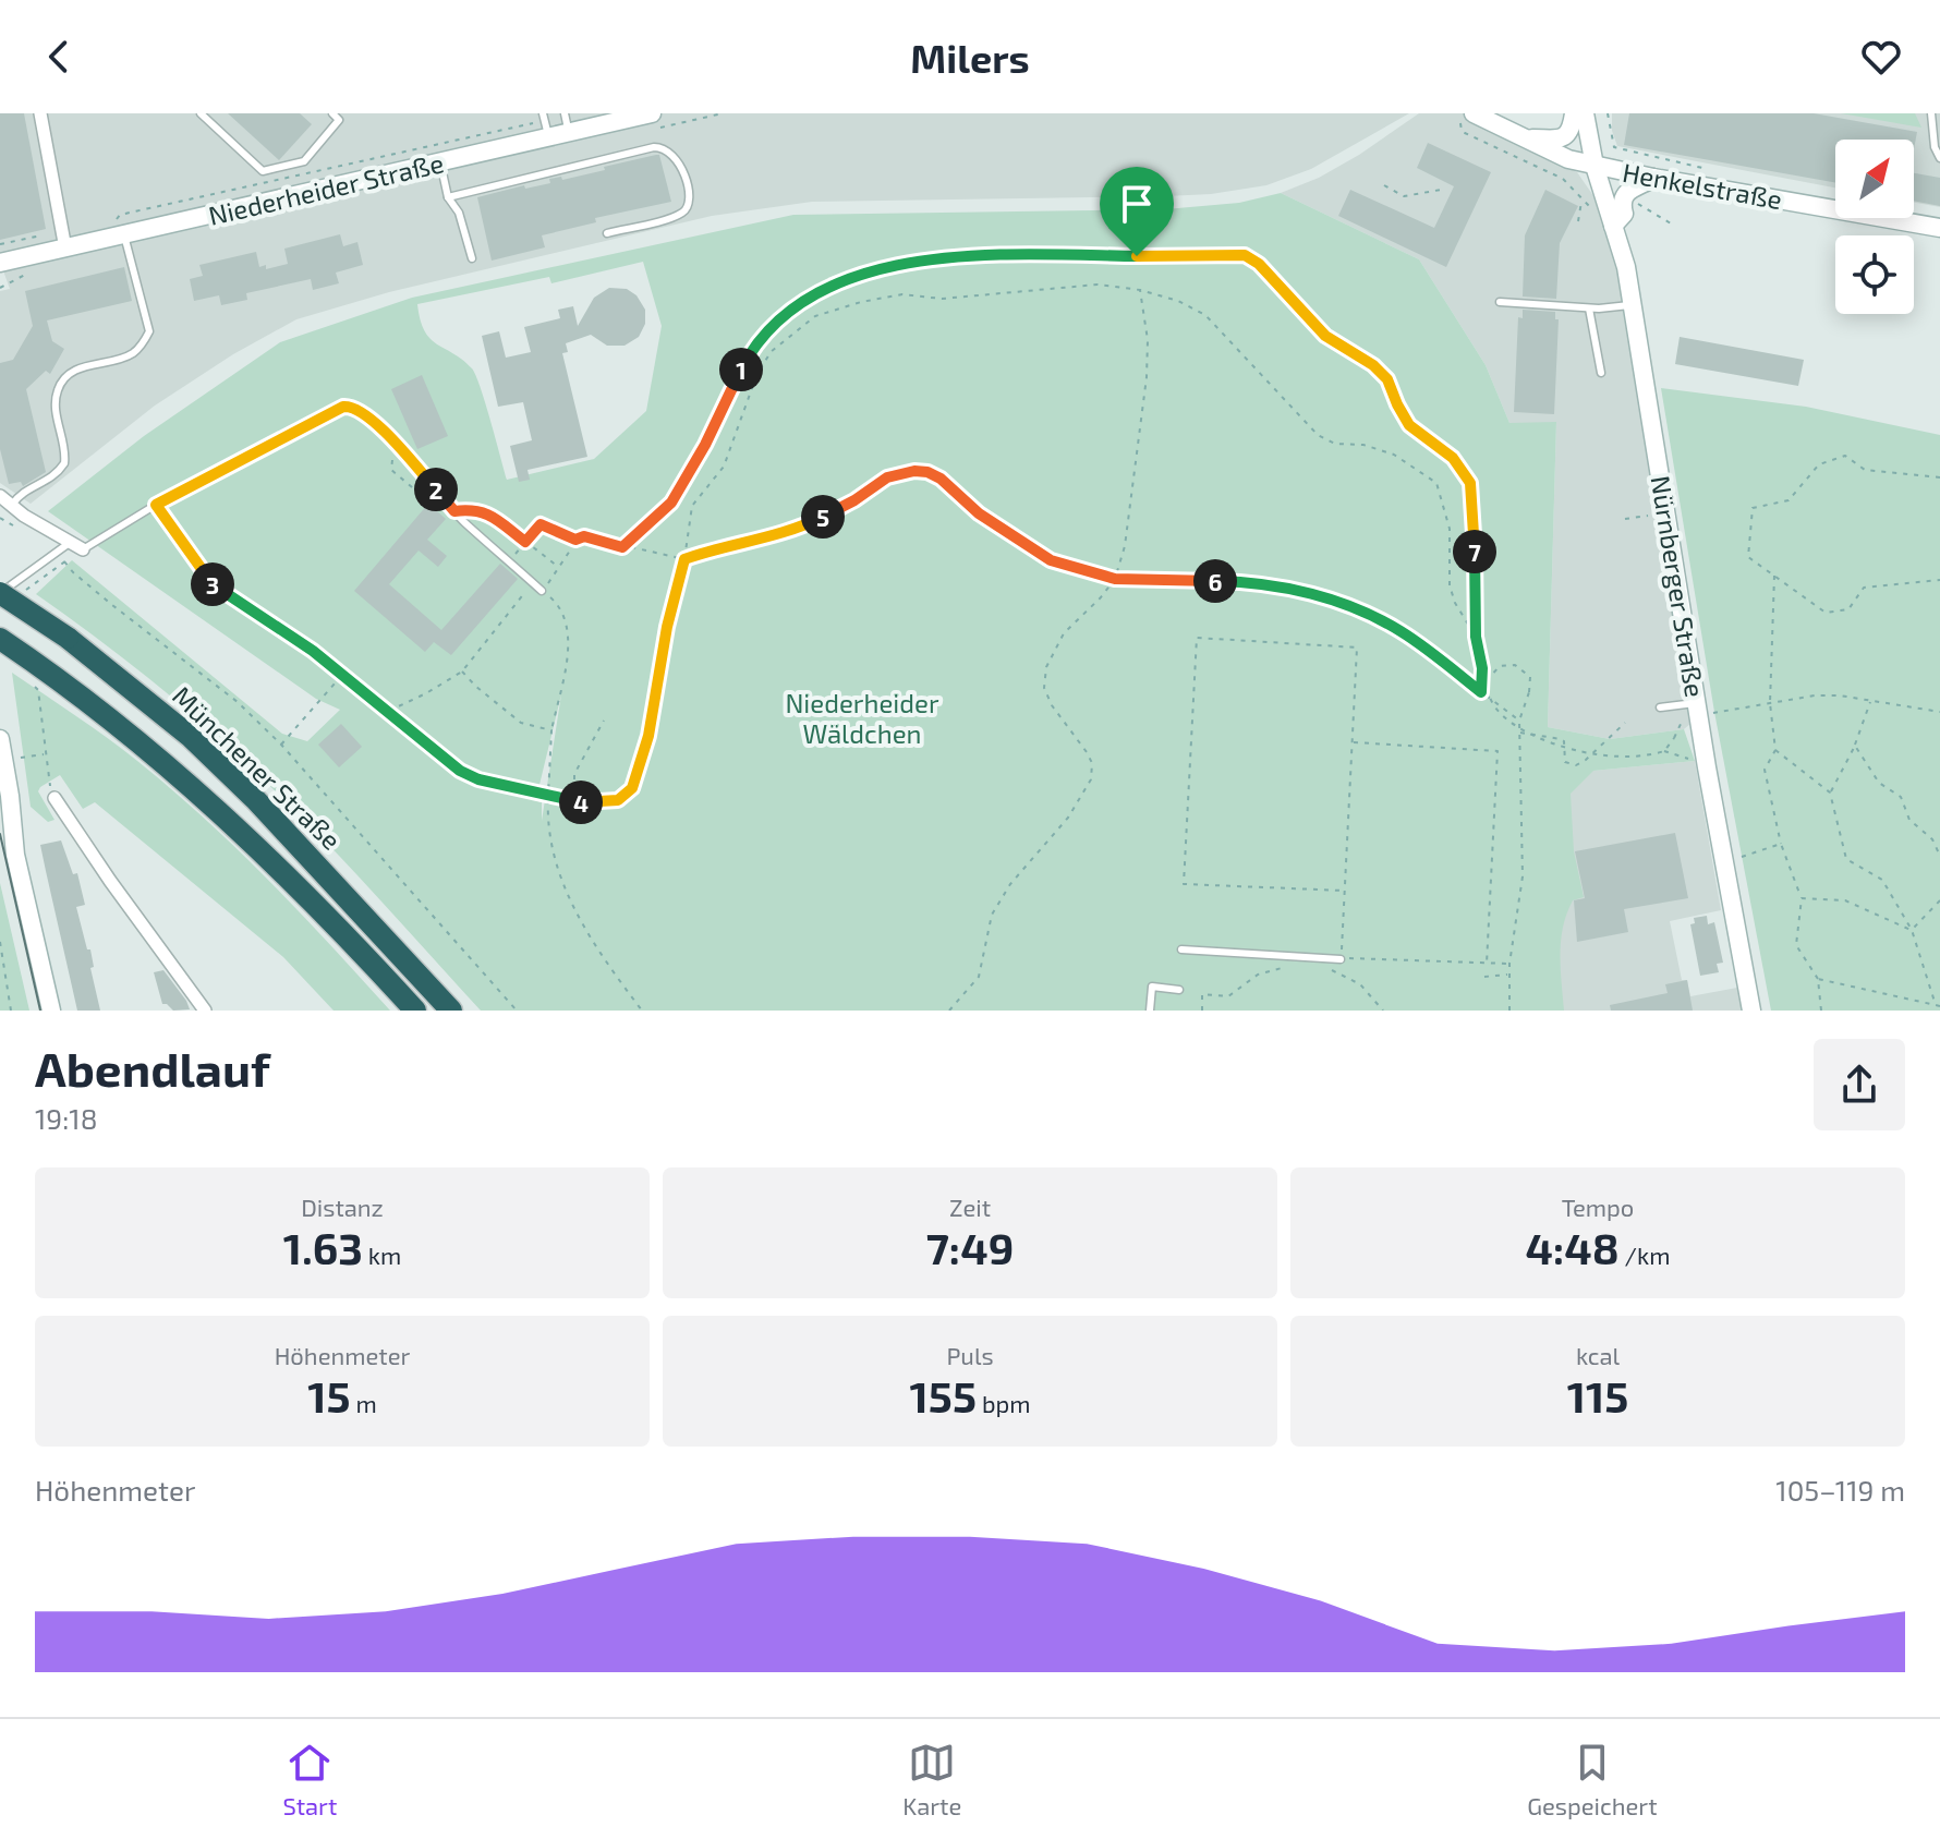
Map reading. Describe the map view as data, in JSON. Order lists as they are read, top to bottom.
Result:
{
  "streets": {
    "highway": ["Münchener Straße"],
    "street": ["Henkelstraße", "Niederheider Straße", "Nürnberger Straße"]
  },
  "crossings": [
    ["Henkelstraße", "Nürnberger Straße"]
  ],
  "parks": ["Niederheider Wäldchen"],
  "north": "top right",
  "page": {
    "header": "Milers",
    "pins": [
      "1",
      "2",
      "5",
      "7",
      "6",
      "3",
      "4"
    ],
    "heading": ["Abendlauf", "19:18"],
    "stats": [
      ["Distanz", "1.63 km"],
      ["Zeit", "7:49"],
      ["Tempo", "4:48 /km"],
      ["Höhenmeter", "15 m"],
      ["Puls", "155 bpm"],
      ["kcal", "115"]
    ],
    "chart": ["Höhenmeter", "105–119 m"],
    "tabs": ["Start", "Karte", "Gespeichert"]
  }
}
